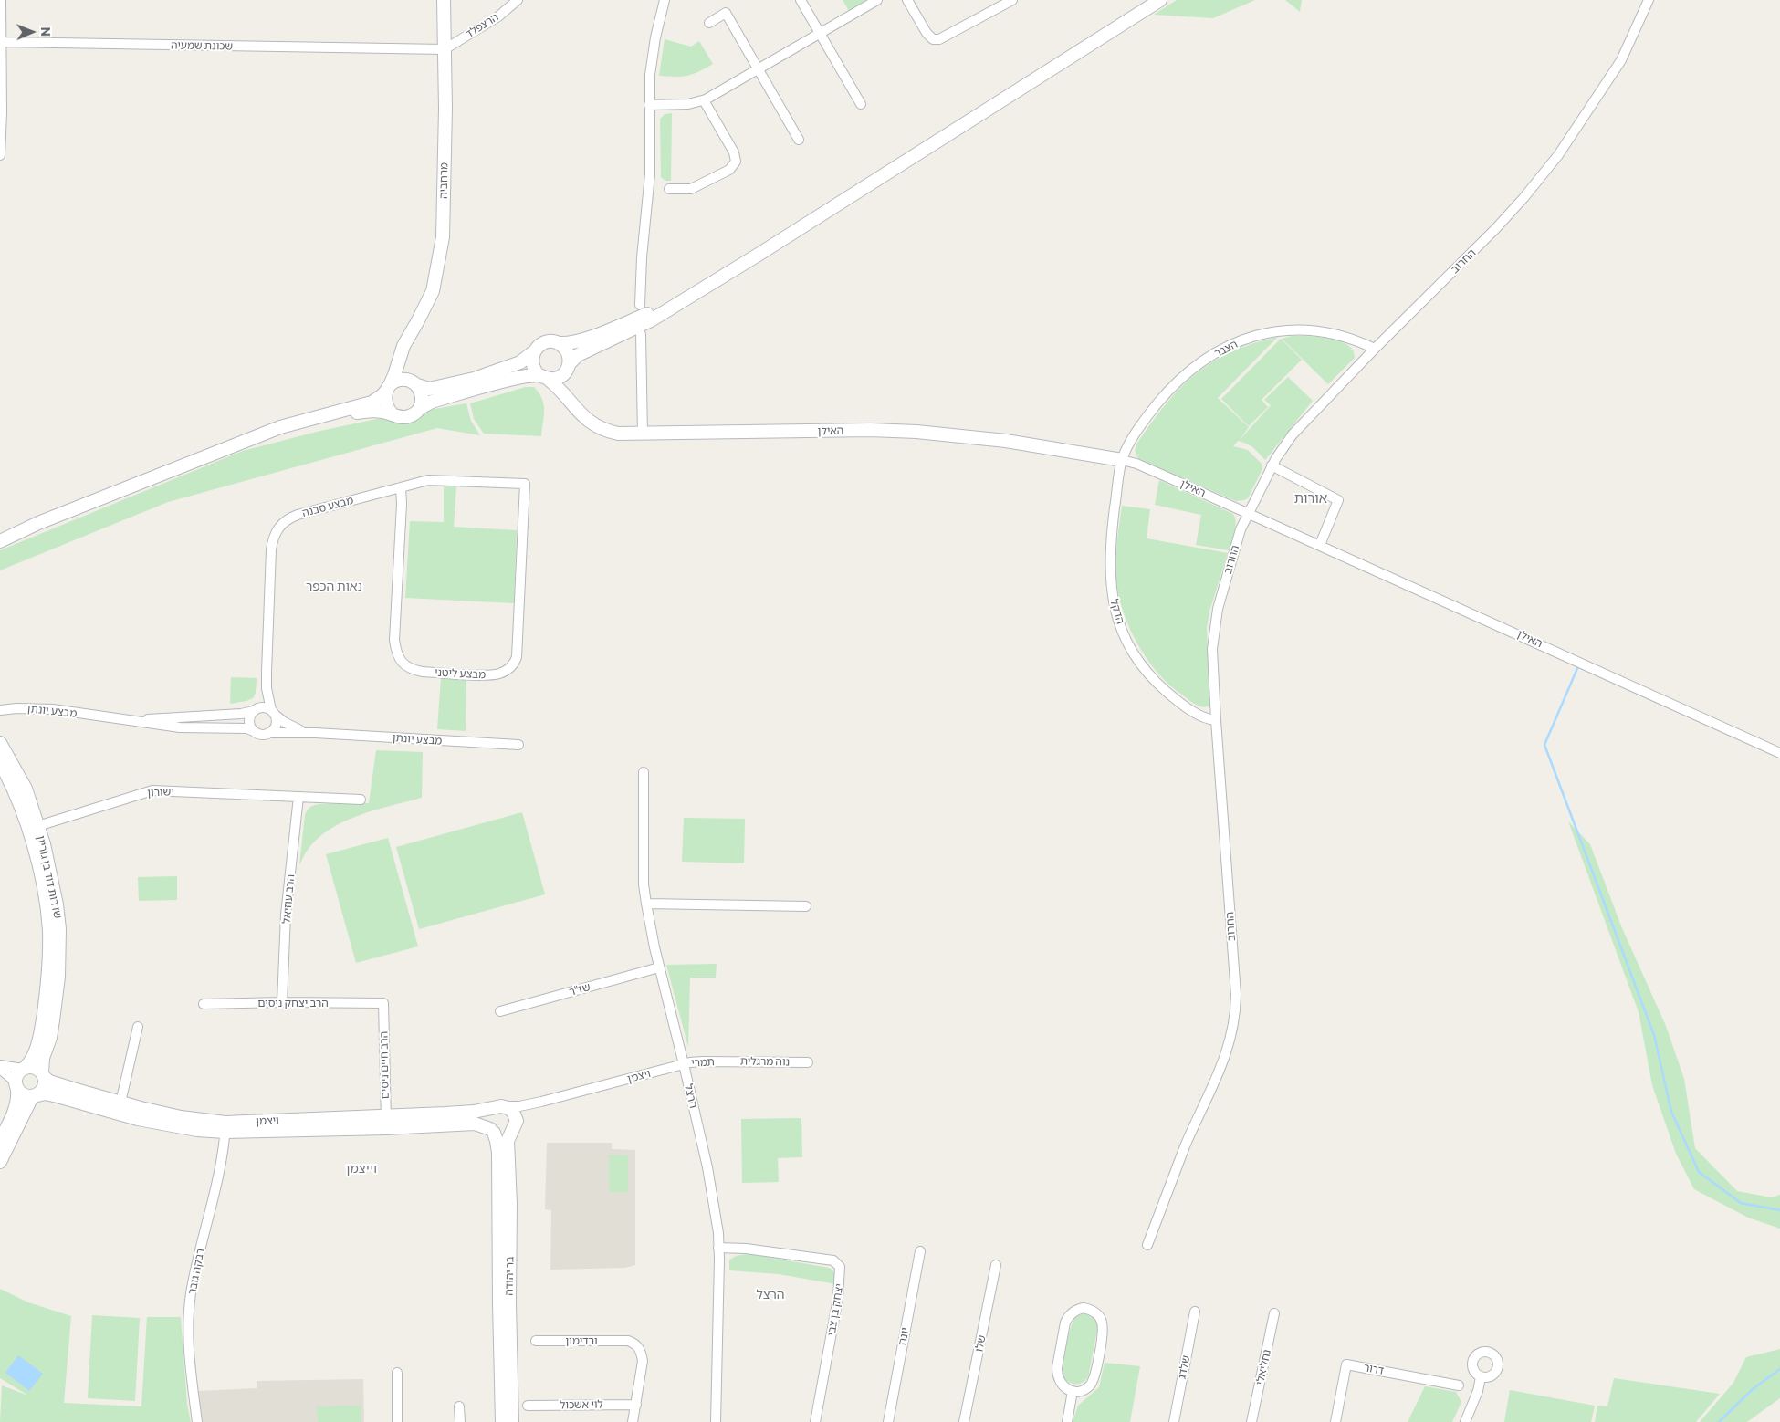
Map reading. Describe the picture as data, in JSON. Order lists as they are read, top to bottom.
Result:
{
  "streets": {
    "street": [
      "הרצפלד",
      "שכונת שמעיה",
      "מרחביה",
      "החרוב",
      "הצבר",
      "האילן",
      "מבצע סבנה",
      "הדקל",
      "מבצע ליטני",
      "מבצע יונתן",
      "ישורון",
      "שדרות דוד בן גוריון",
      "הרב עוזיאל",
      "שז\"ר",
      "הרב יצחק ניסים",
      "נוה מרגלית",
      "תמרי",
      "הרב חיים ניסים",
      "ויצמן",
      "הרצל",
      "רבקה גובר",
      "בר יהודה",
      "יצחק בן צבי",
      "יונה",
      "ורדימון",
      "שלו",
      "שלדג",
      "נחליאלי",
      "דרור",
      "לוי אשכול"
    ]
  },
  "crossings": [
    ["הרצפלד", "שכונת שמעיה"],
    ["הרצפלד", "מרחביה"],
    ["שכונת שמעיה", "מרחביה"],
    ["החרוב", "הצבר"],
    ["החרוב", "האילן"],
    ["החרוב", "הדקל"],
    ["הצבר", "האילן"],
    ["הצבר", "הדקל"],
    ["האילן", "הדקל"],
    ["מבצע סבנה", "מבצע ליטני"],
    ["מבצע סבנה", "מבצע יונתן"],
    ["ישורון", "שדרות דוד בן גוריון"],
    ["ישורון", "הרב עוזיאל"],
    ["שדרות דוד בן גוריון", "ויצמן"],
    ["הרב עוזיאל", "הרב יצחק ניסים"],
    ["שז\"ר", "הרצל"],
    ["הרב יצחק ניסים", "הרב חיים ניסים"],
    ["נוה מרגלית", "תמרי"],
    ["תמרי", "ויצמן"],
    ["תמרי", "הרצל"],
    ["הרב חיים ניסים", "ויצמן"],
    ["ויצמן", "הרצל"],
    ["ויצמן", "רבקה גובר"],
    ["ויצמן", "בר יהודה"],
    ["הרצל", "יצחק בן צבי"],
    ["ורדימון", "לוי אשכול"]
  ],
  "districts": [
    "אורות",
    "נאות הכפר",
    "וייצמן",
    "הרצל"
  ],
  "north": "right"
}
